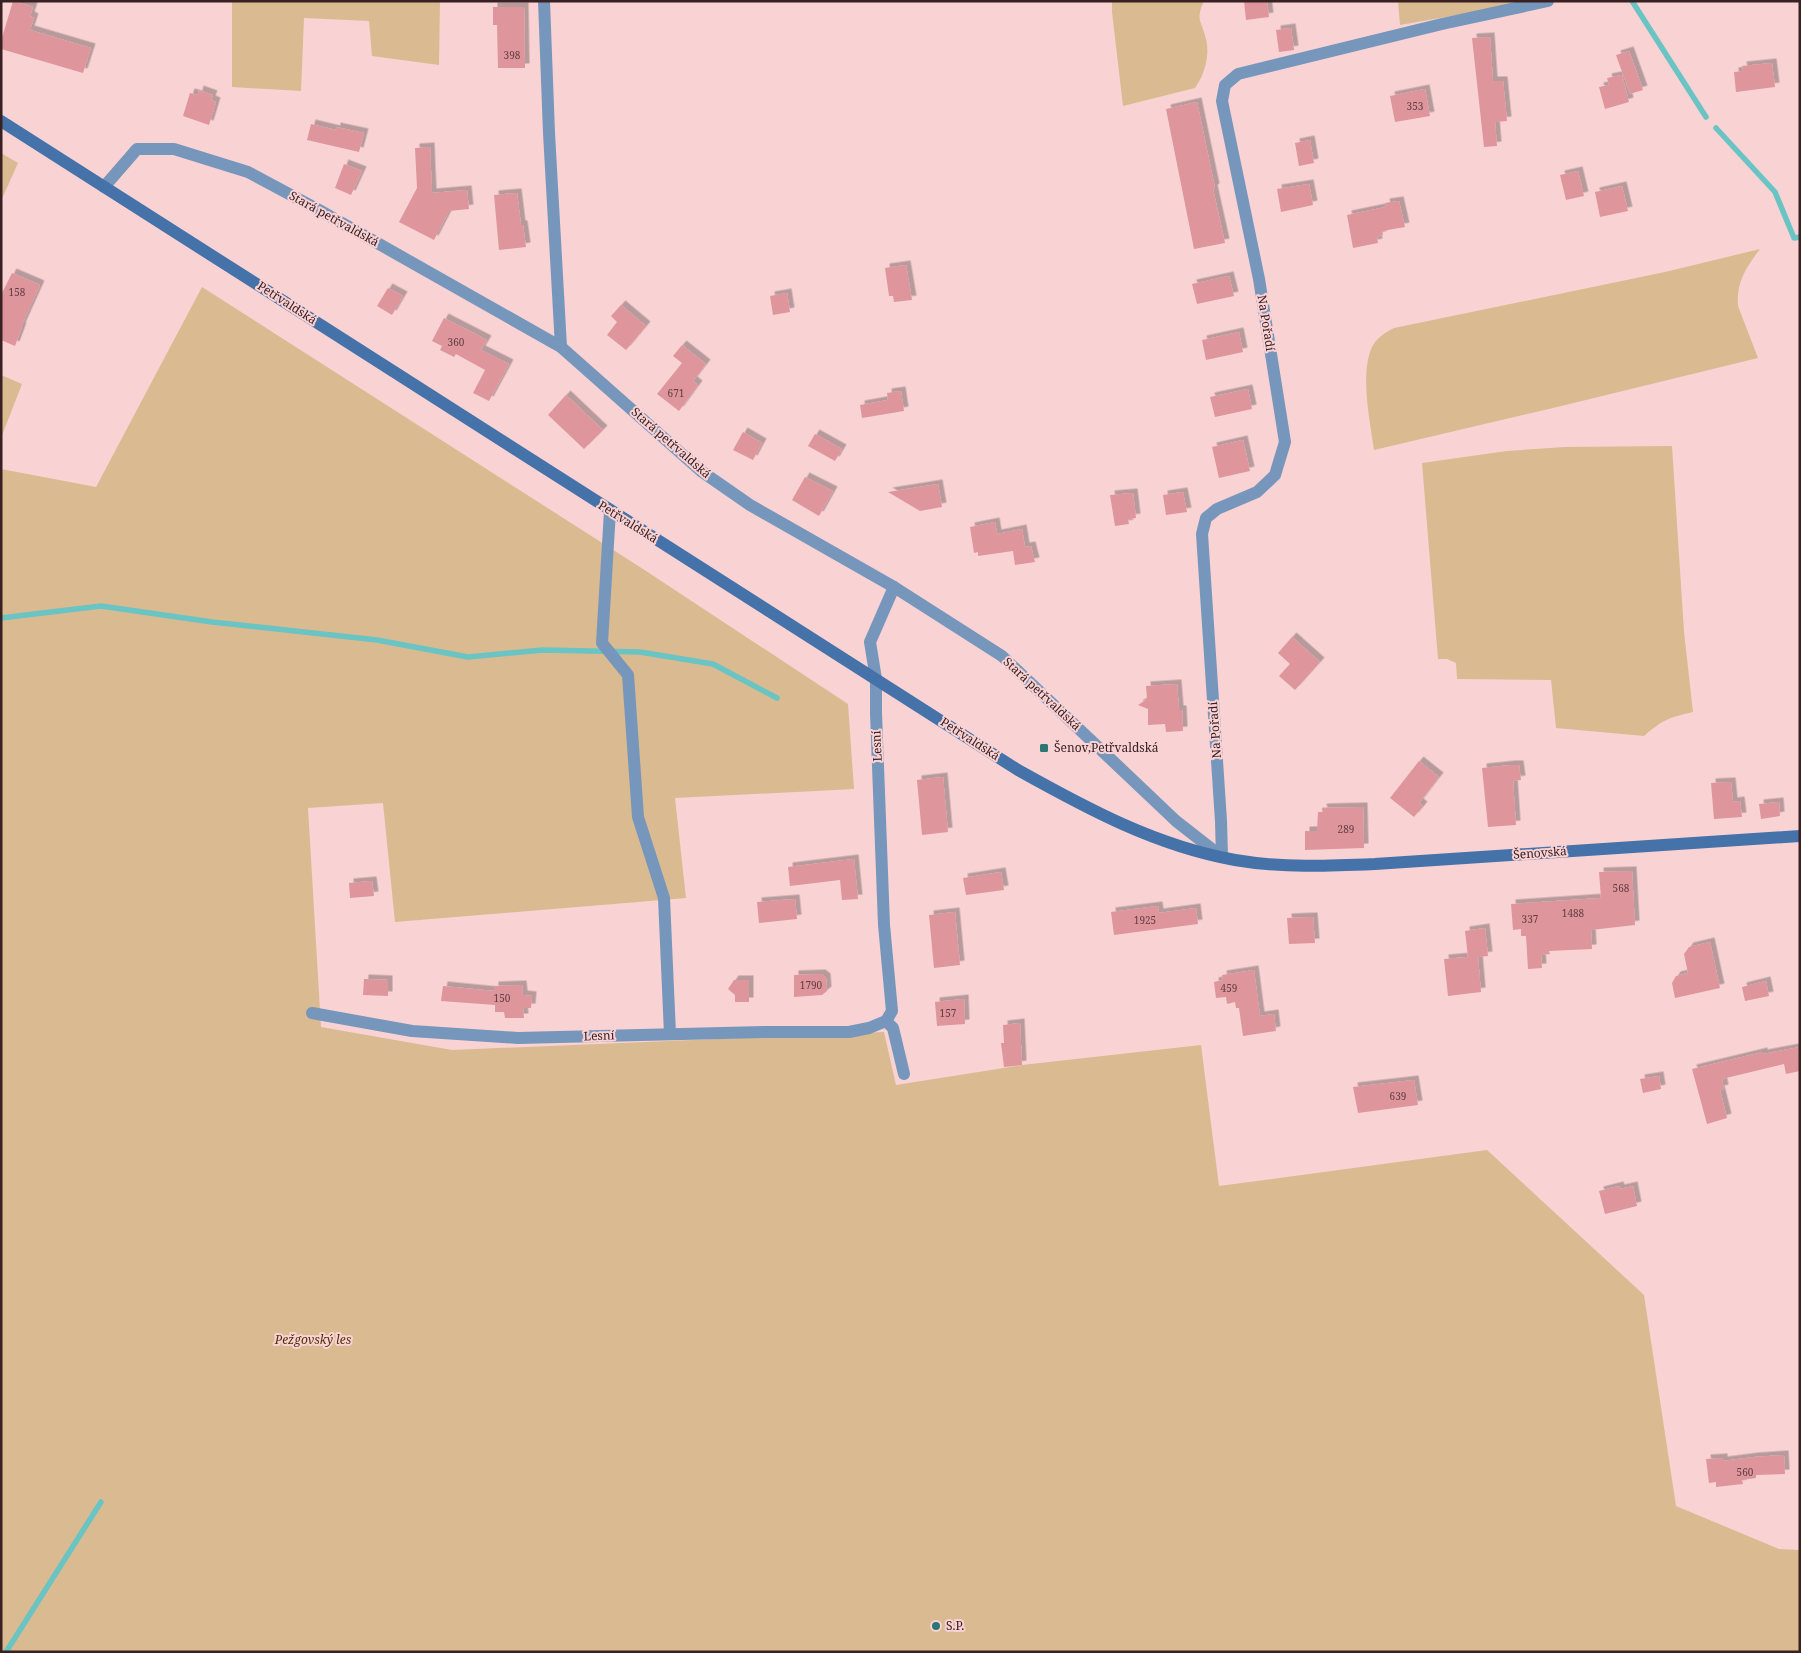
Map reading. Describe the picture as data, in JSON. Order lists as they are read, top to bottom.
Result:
{
  "streets": {
    "main road": ["Petřvaldská", "Šenovská"],
    "street": ["Stará petřvaldská", "Na Pořadí", "Lesní"]
  },
  "crossings": [
    ["Stará petřvaldská", "Petřvaldská"],
    ["Stará petřvaldská", "Na Pořadí"],
    ["Petřvaldská", "Na Pořadí"],
    ["Petřvaldská", "Lesní"],
    ["Petřvaldská", "Šenovská"]
  ],
  "parks": ["Pežgovský les"],
  "places": {
    "transit": ["Šenov,Petřvaldská"],
    "other": ["S.P."]
  },
  "house_numbers": [
    "398",
    "353",
    "158",
    "360",
    "671",
    "289",
    "568",
    "1488",
    "337",
    "1925",
    "1790",
    "459",
    "150",
    "157",
    "639",
    "560"
  ]
}
